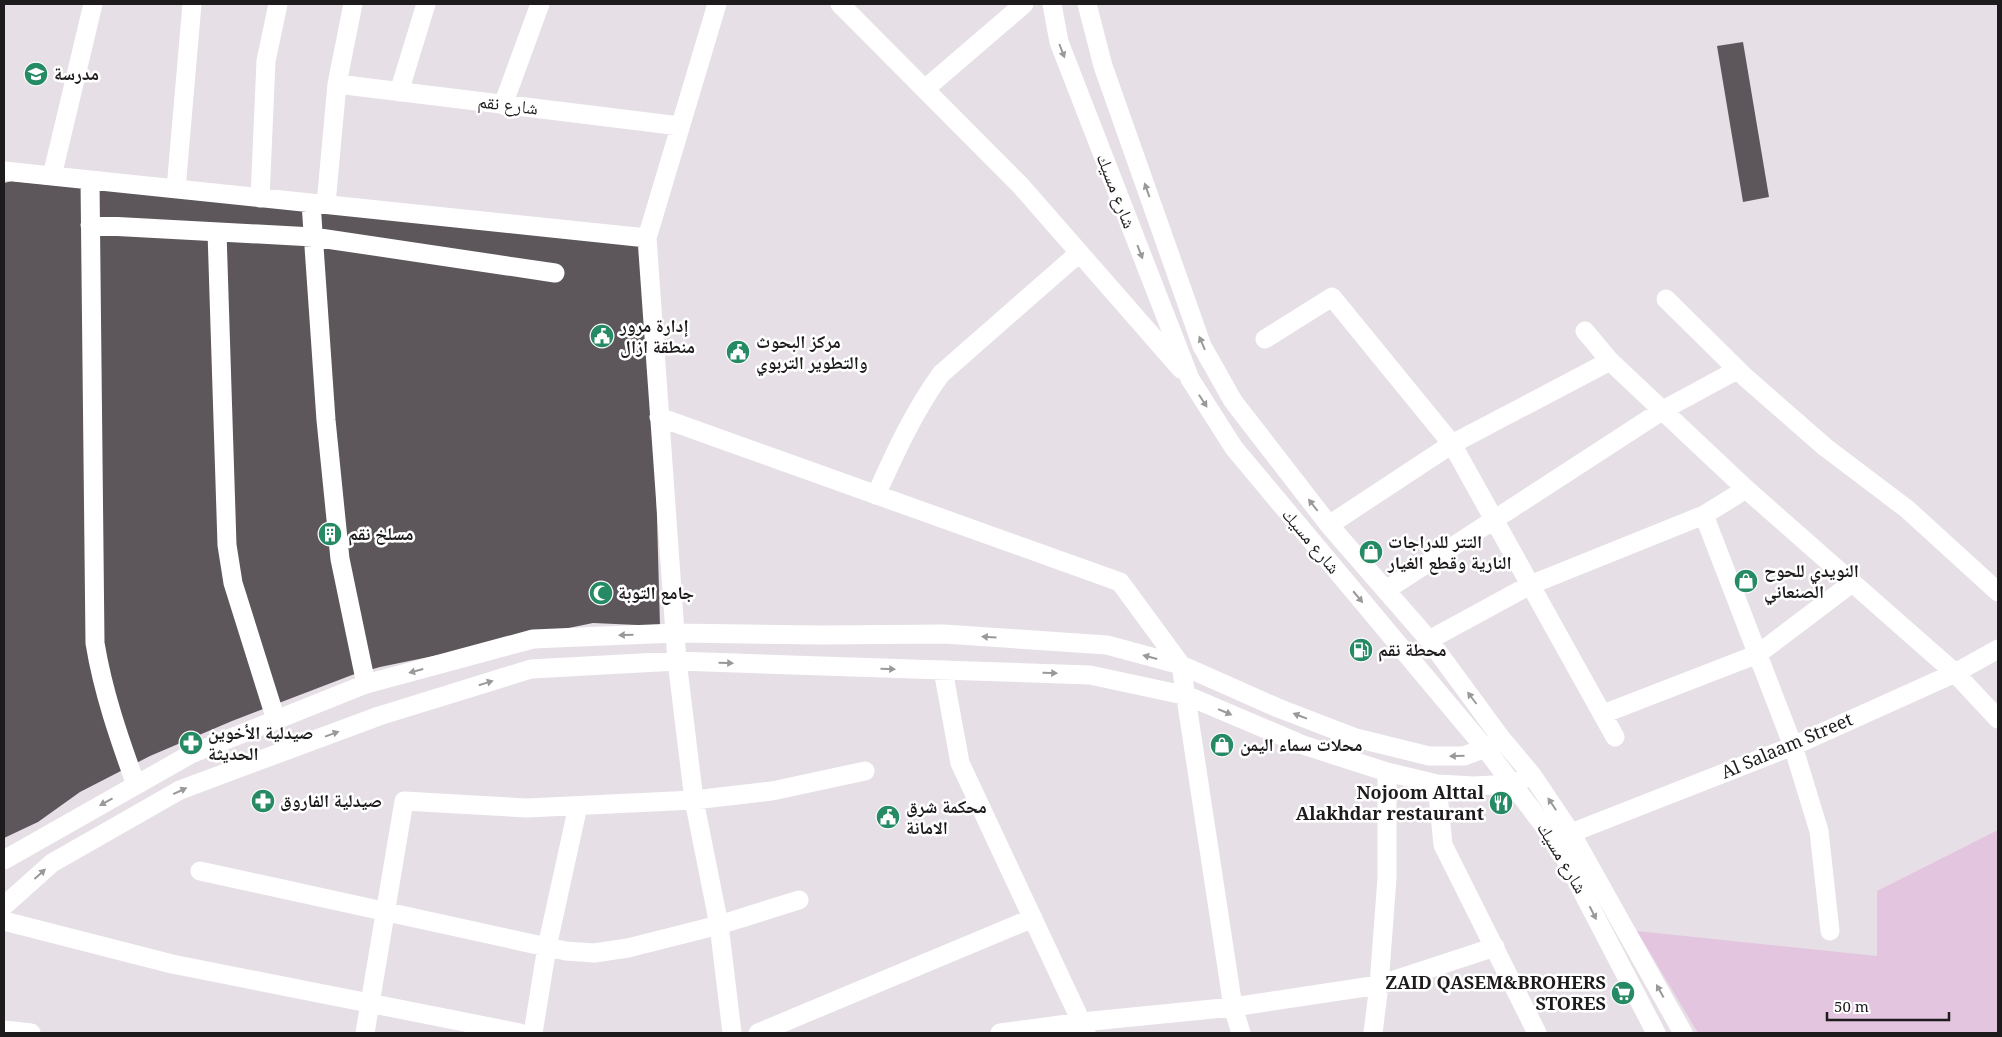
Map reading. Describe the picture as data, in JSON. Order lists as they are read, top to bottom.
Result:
{
  "streets": {
    "street": ["شارع نقم", "شارع مسيك", "Al Salaam Street"]
  },
  "crossings": [
    ["شارع مسيك", "Al Salaam Street"]
  ],
  "places": {
    "school or university": ["مدرسة"],
    "public building": ["إدارة مرور منطقة ازال", "مركز البحوث والتطوير التربوي", "محكمة شرق الامانة"],
    "building": ["مسلخ نقم"],
    "shop": ["التتر للدراجات النارية وقطع الغيار", "النويدي للحوح الصنعاني", "محلات سماء اليمن"],
    "mosque": ["جامع التوبة"],
    "fuel station": ["محطة نقم"],
    "pharmacy": ["صيدلية الأخوين الحديثة", "صيدلية الفاروق"],
    "restaurant": ["Nojoom Alttal Alakhdar restaurant"],
    "supermarket": ["ZAID QASEM&BROHERS STORES"]
  },
  "scale_bar": "50 m"
}
